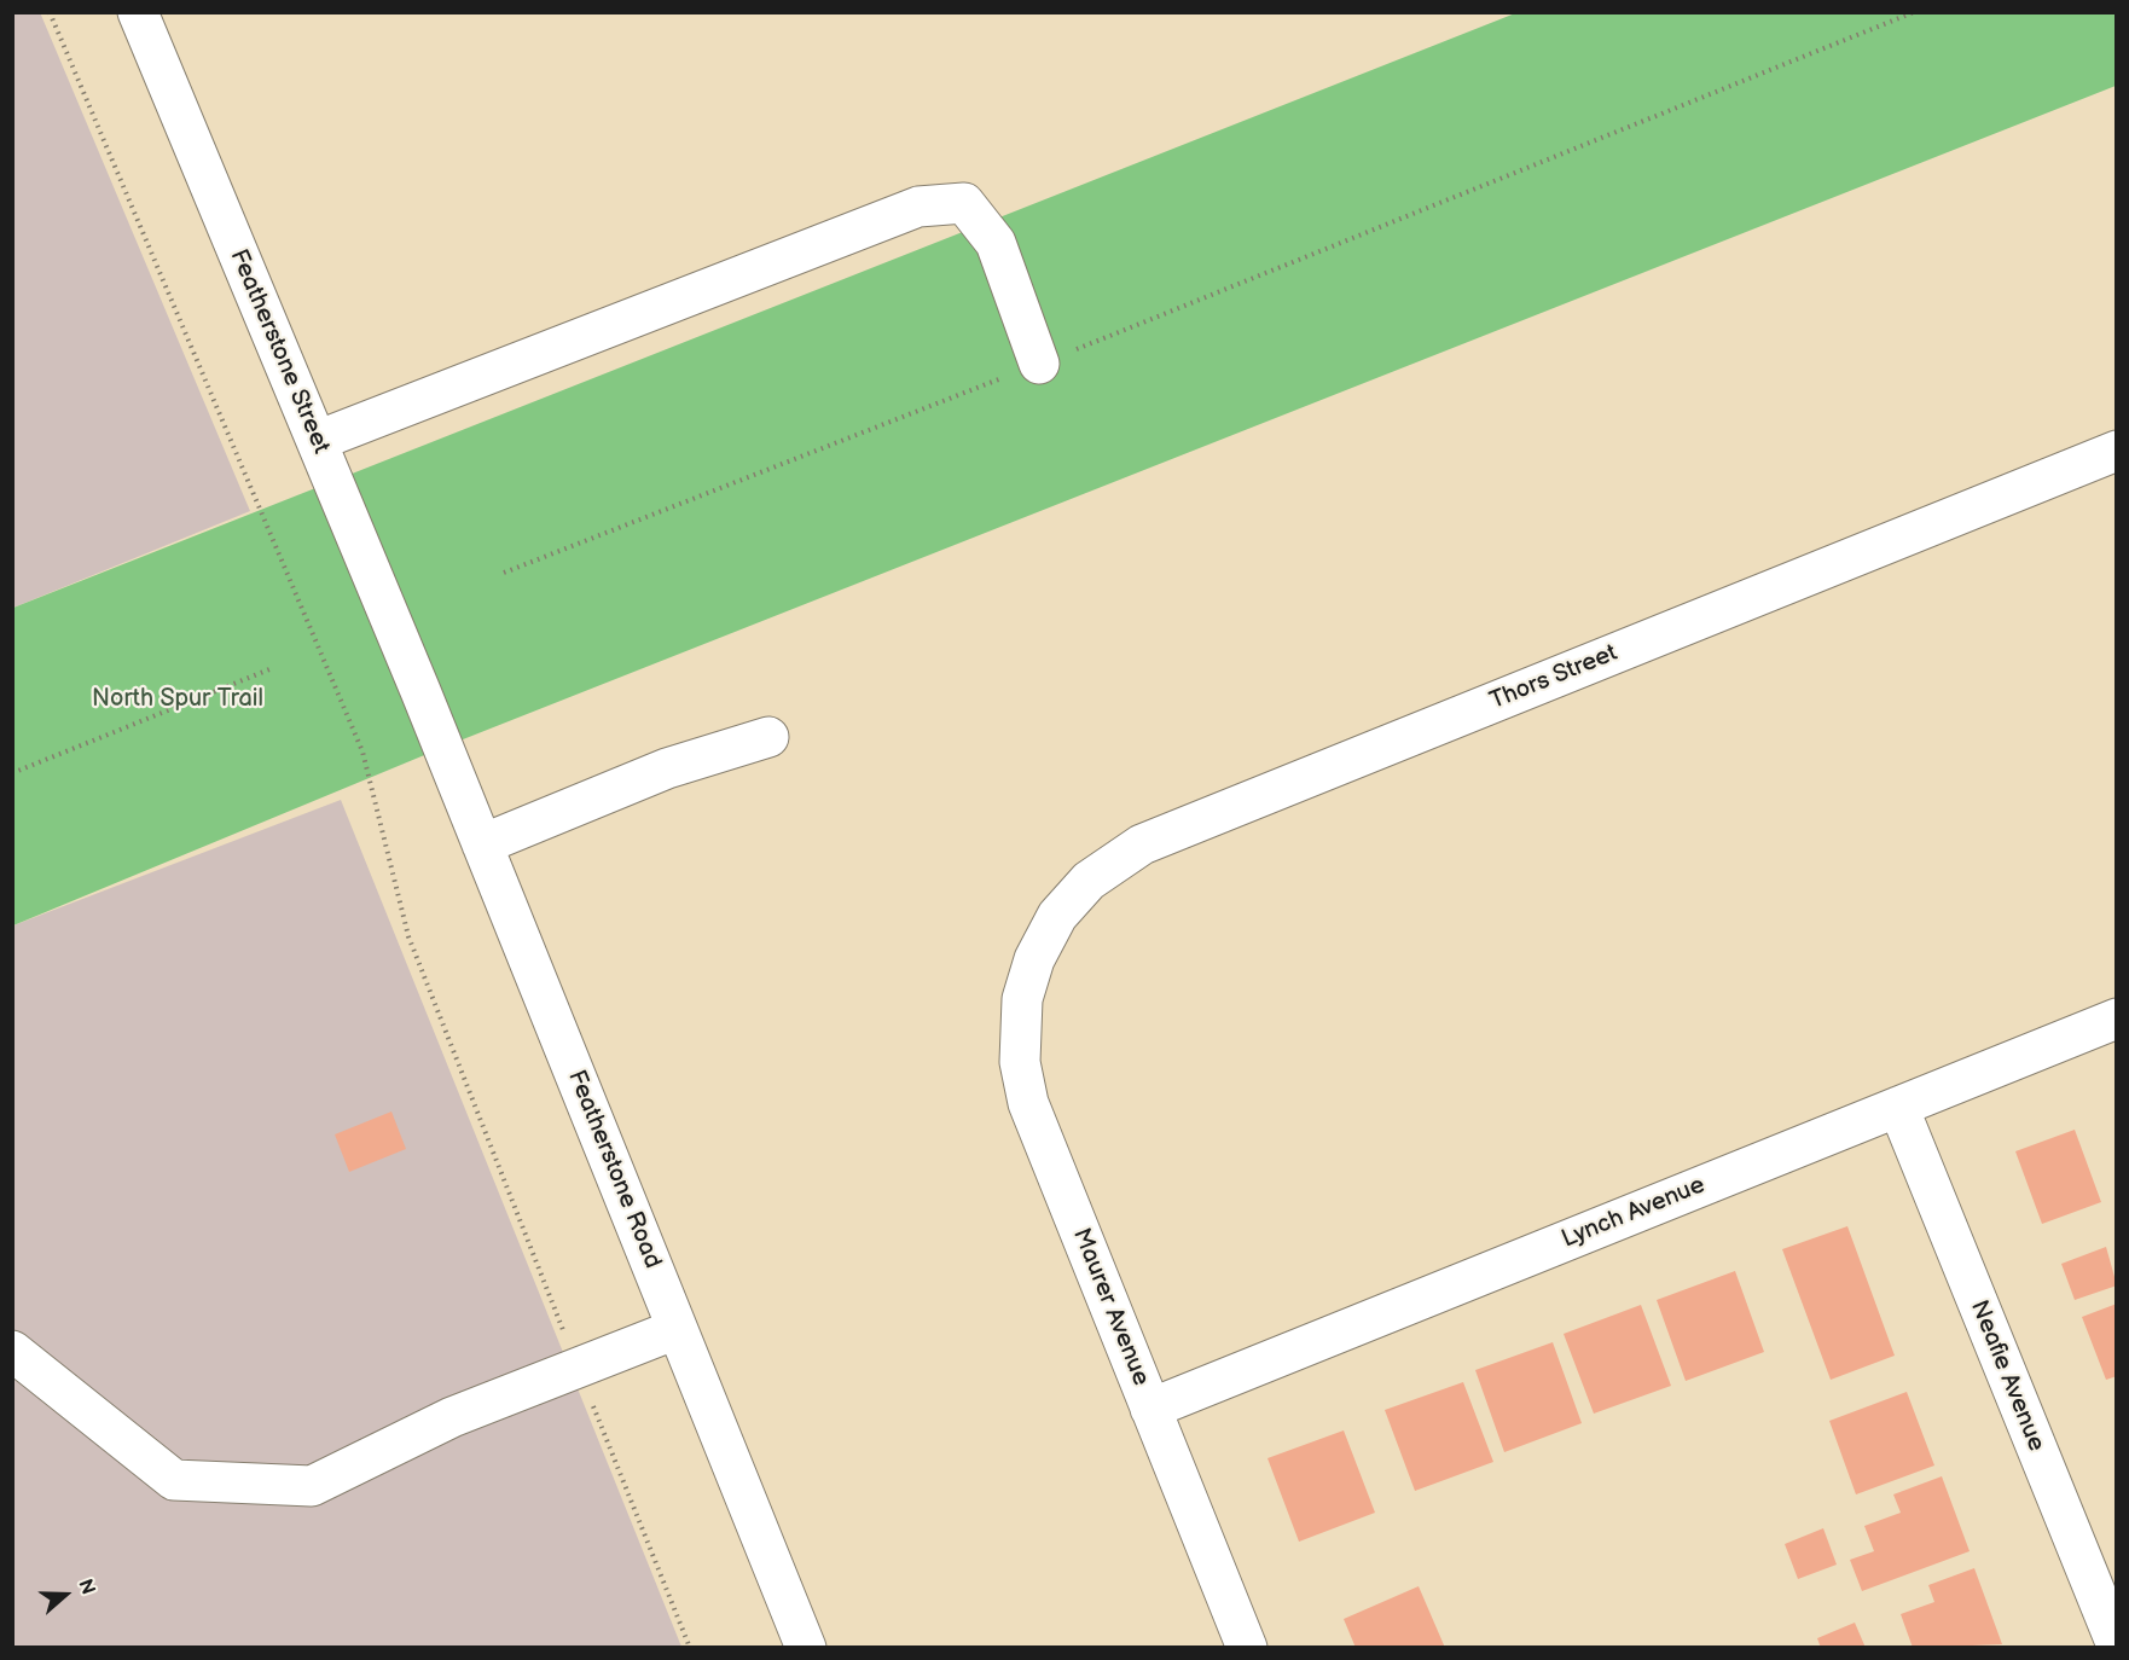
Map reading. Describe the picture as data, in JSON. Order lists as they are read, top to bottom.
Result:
{
  "streets": {
    "street": [
      "Featherstone Street",
      "Thors Street",
      "Featherstone Road",
      "Lynch Avenue",
      "Maurer Avenue",
      "Neafie Avenue"
    ]
  },
  "crossings": [
    ["Featherstone Street", "Featherstone Road"],
    ["Thors Street", "Maurer Avenue"],
    ["Lynch Avenue", "Maurer Avenue"],
    ["Lynch Avenue", "Neafie Avenue"]
  ],
  "parks": ["North Spur Trail"],
  "north": "right"
}
